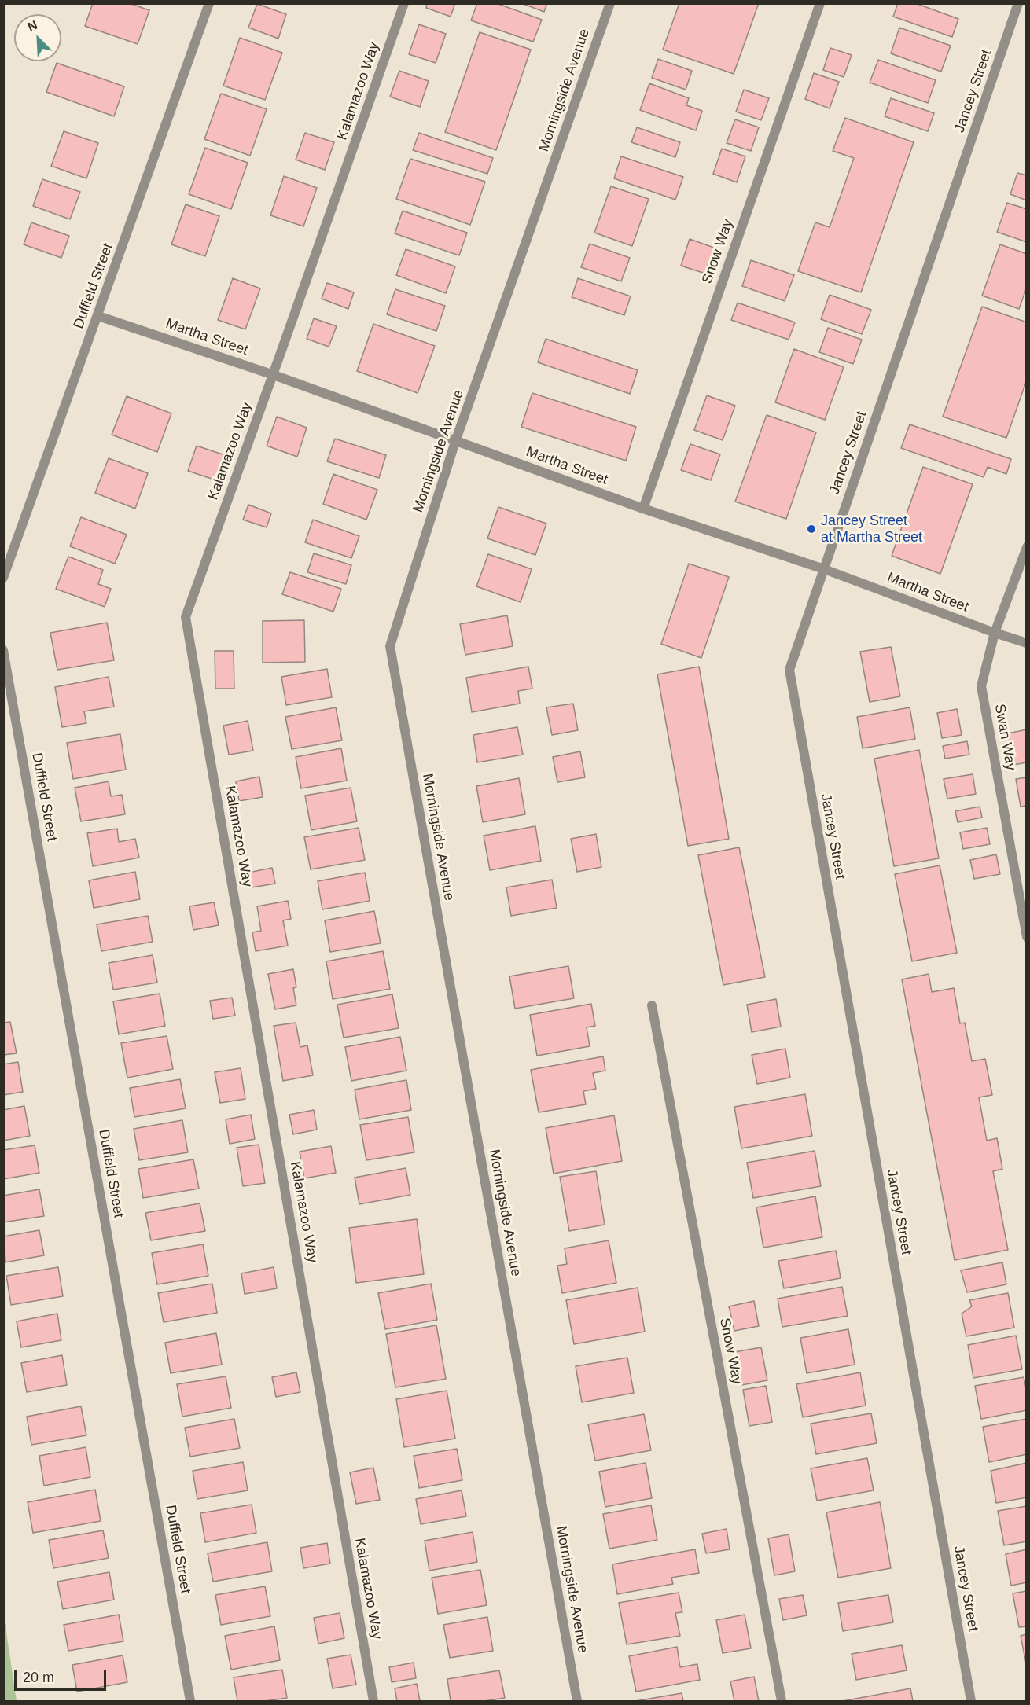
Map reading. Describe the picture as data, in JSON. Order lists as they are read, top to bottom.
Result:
{
  "streets": {
    "street": [
      "Morningside Avenue",
      "Kalamazoo Way",
      "Jancey Street",
      "Snow Way",
      "Duffield Street",
      "Martha Street",
      "Swan Way"
    ]
  },
  "crossings": [
    ["Morningside Avenue", "Martha Street"],
    ["Kalamazoo Way", "Martha Street"],
    ["Jancey Street", "Martha Street"],
    ["Snow Way", "Martha Street"],
    ["Duffield Street", "Martha Street"],
    ["Martha Street", "Swan Way"]
  ],
  "places": ["Jancey Street at Martha Street"],
  "scale_bar": "20 m",
  "north": "top left"
}
